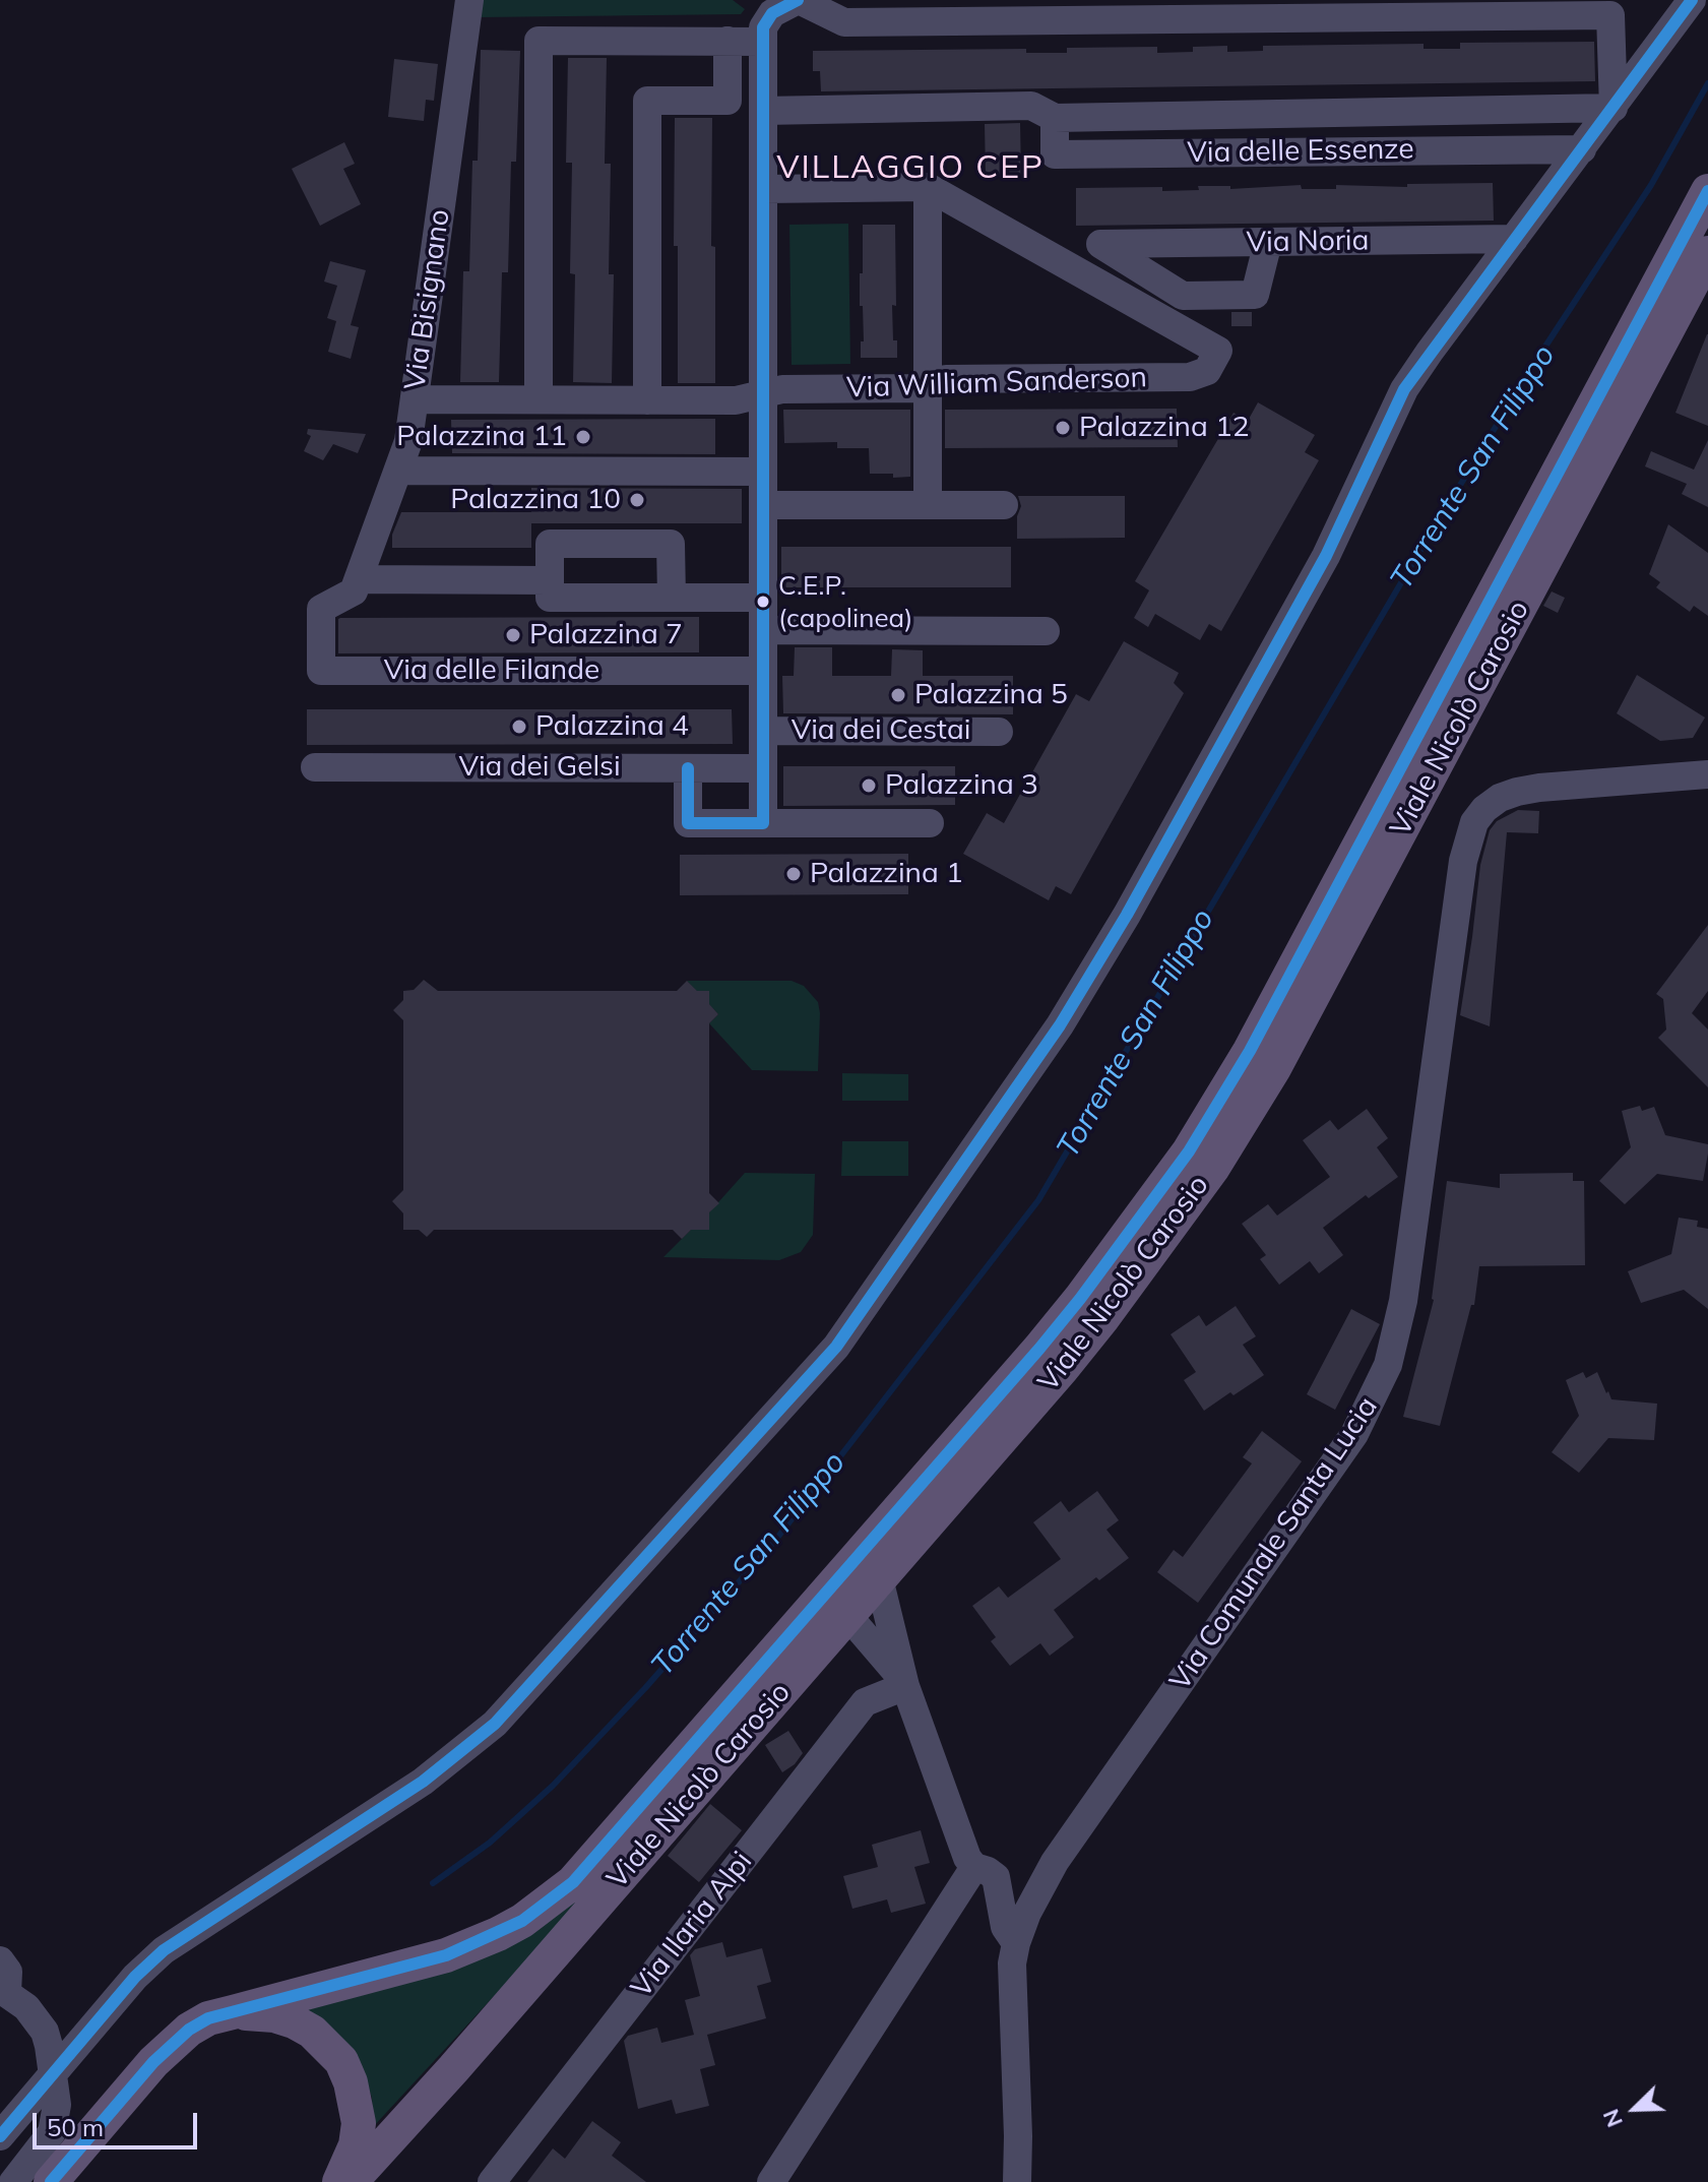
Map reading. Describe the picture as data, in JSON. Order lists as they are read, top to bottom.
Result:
{
  "streets": {
    "main road": ["Viale Nicolò Carosio"],
    "street": [
      "Via delle Essenze",
      "Via Noria",
      "Via Bisignano",
      "Via William Sanderson",
      "Via delle Filande",
      "Via dei Cestai",
      "Via dei Gelsi",
      "Via Comunale Santa Lucia",
      "Via Ilaria Alpi"
    ]
  },
  "crossings": [
    ["Via Bisignano", "Via William Sanderson"],
    ["Via Bisignano", "Via delle Filande"]
  ],
  "districts": ["VILLAGGIO CEP"],
  "water": ["Torrente San Filippo"],
  "places": [
    "Palazzina 12",
    "Palazzina 11",
    "Palazzina 10",
    "C.E.P. (capolinea)",
    "Palazzina 7",
    "Palazzina 5",
    "Palazzina 4",
    "Palazzina 3",
    "Palazzina 1"
  ],
  "scale_bar": "50 m",
  "north": "bottom left"
}
